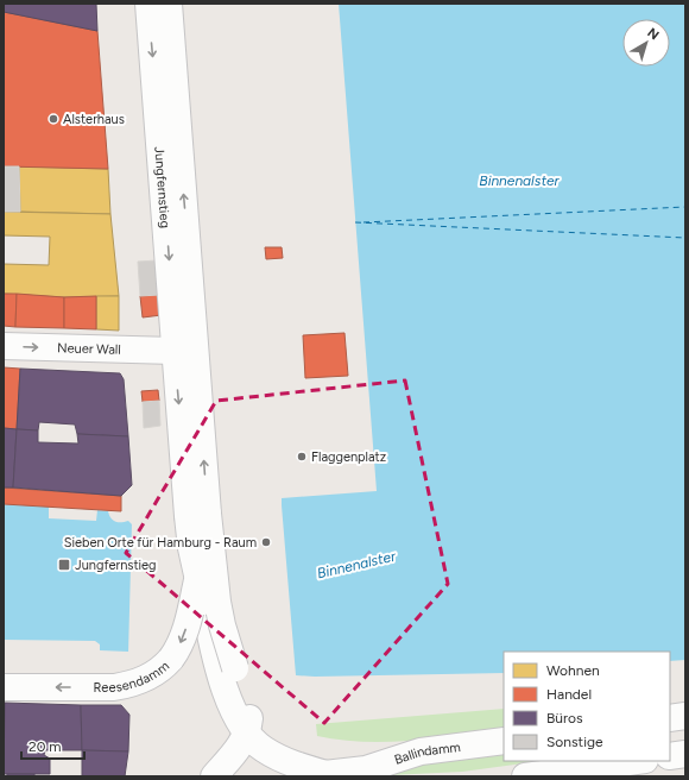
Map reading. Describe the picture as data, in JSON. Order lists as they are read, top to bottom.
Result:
{
  "streets": {
    "street": [
      "Jungfernstieg",
      "Neuer Wall",
      "Reesendamm",
      "Ballindamm"
    ]
  },
  "crossings": [
    ["Jungfernstieg", "Neuer Wall"],
    ["Jungfernstieg", "Reesendamm"],
    ["Jungfernstieg", "Ballindamm"]
  ],
  "one_way": ["Neuer Wall", "Reesendamm"],
  "water": ["Binnenalster"],
  "places": {
    "other": ["Alsterhaus", "Flaggenplatz", "Sieben Orte für Hamburg - Raum"],
    "transit": ["Jungfernstieg"]
  },
  "legend": [
    "Wohnen",
    "Handel",
    "Büros",
    "Sonstige"
  ],
  "scale_bar": "20 m",
  "north": "top right"
}
